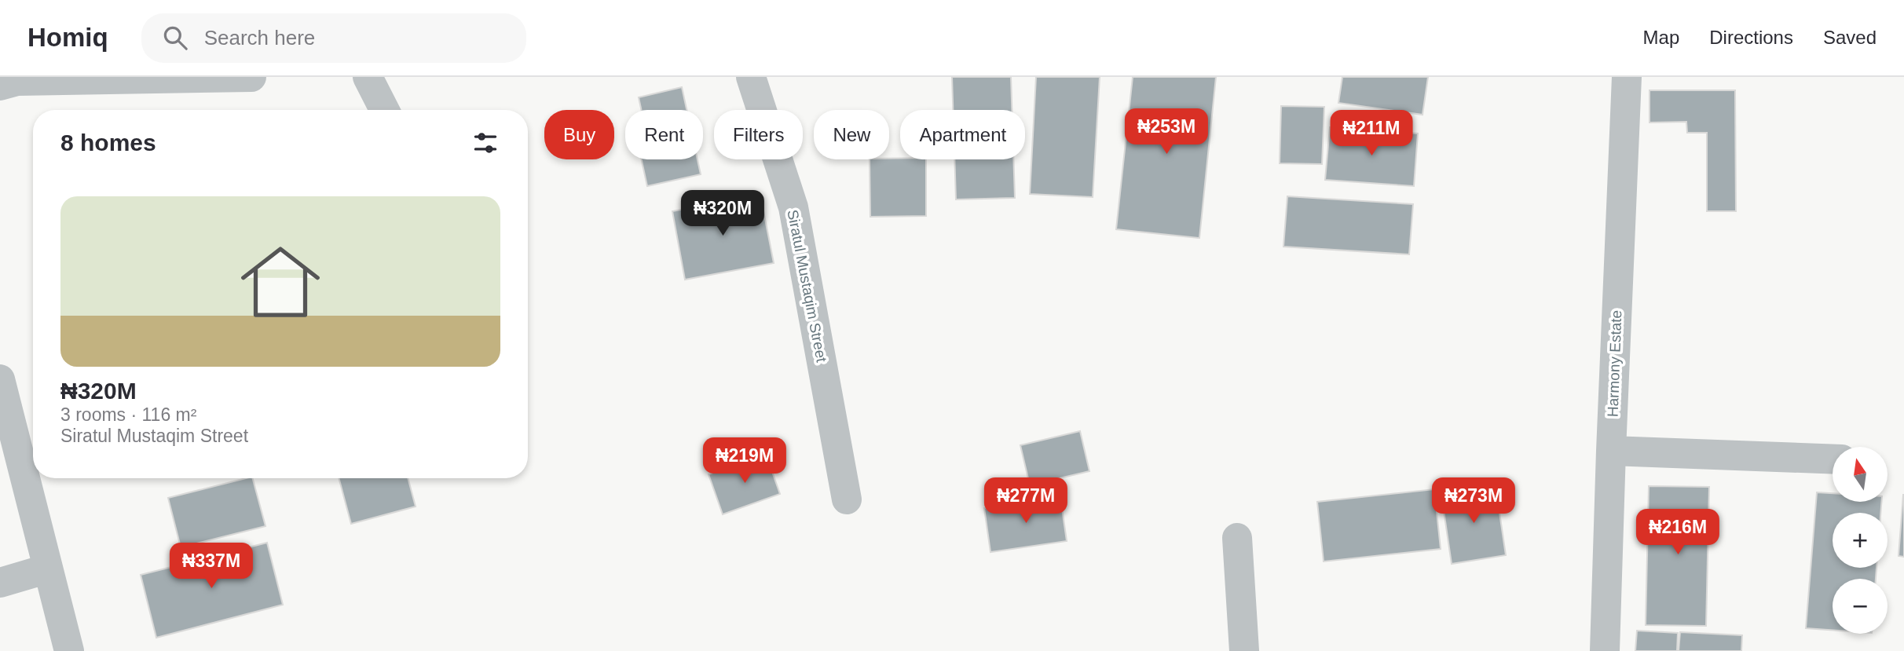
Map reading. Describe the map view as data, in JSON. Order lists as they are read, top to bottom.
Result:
{
  "streets": {
    "street": ["Siratul Mustaqim Street", "Harmony Estate"]
  },
  "north": "top",
  "page": {
    "header": "Homiq",
    "search": "Search here",
    "nav": ["Map", "Directions", "Saved"],
    "price": [
      "₦253M",
      "₦211M",
      "₦320M",
      "₦219M",
      "₦277M",
      "₦273M",
      "₦216M",
      "₦337M"
    ],
    "chip": [
      "Buy",
      "Rent",
      "Filters",
      "New",
      "Apartment"
    ],
    "heading": "8 homes",
    "list": [
      {
        "name": "₦320M",
        "note": "3 rooms · 116 m² · Siratul Mustaqim Street"
      }
    ],
    "map_buttons": ["+", "−"]
  }
}
